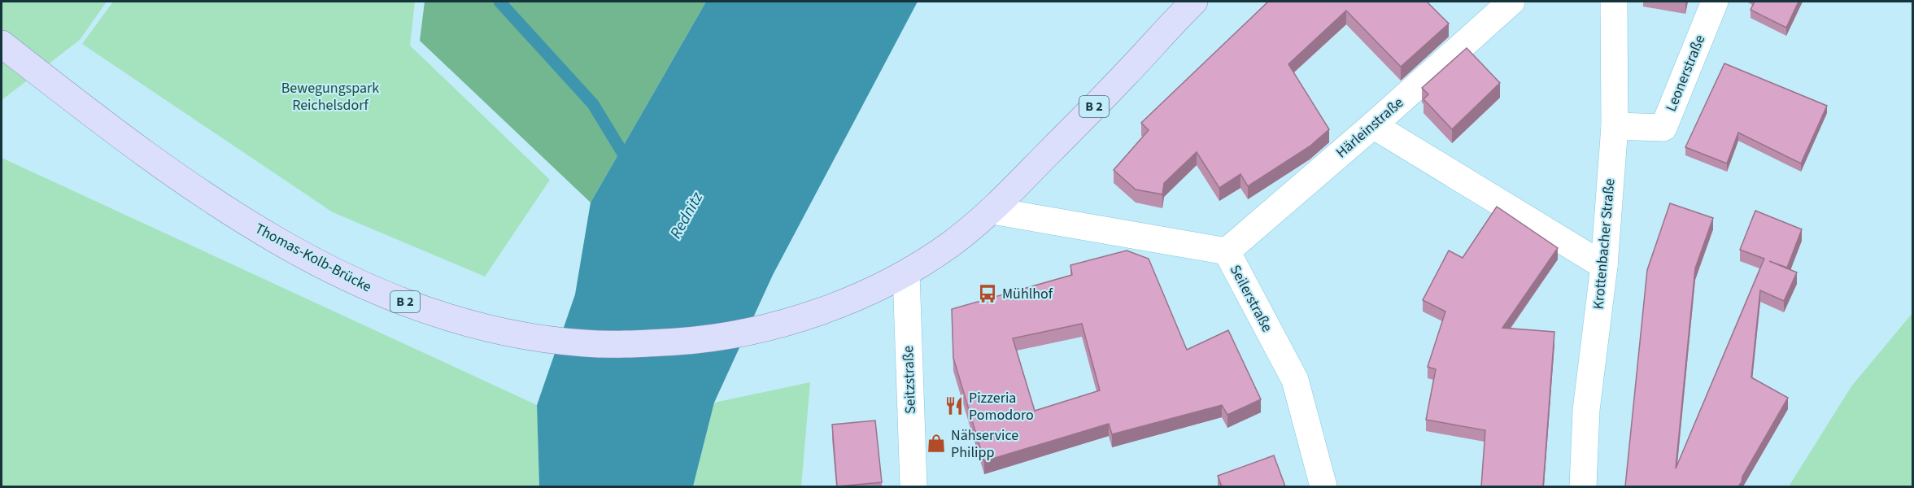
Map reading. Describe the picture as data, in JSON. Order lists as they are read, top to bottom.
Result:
{
  "streets": {
    "main road": ["B 2", "Thomas-Kolb-Brücke"],
    "street": [
      "Leonerstraße",
      "Härleinstraße",
      "Krottenbacher Straße",
      "Seilerstraße",
      "Seitzstraße"
    ]
  },
  "crossings": [
    ["Leonerstraße", "Krottenbacher Straße"],
    ["B 2", "Thomas-Kolb-Brücke"],
    ["B 2", "Seilerstraße"],
    ["B 2", "Seitzstraße"],
    ["Härleinstraße", "Seilerstraße"],
    ["Thomas-Kolb-Brücke", "Seitzstraße"]
  ],
  "water": ["Rednitz"],
  "parks": ["Bewegungspark Reichelsdorf"],
  "places": {
    "bus stop": ["Mühlhof"],
    "restaurant": ["Pizzeria Pomodoro"],
    "shop": ["Nähservice Philipp"]
  }
}
